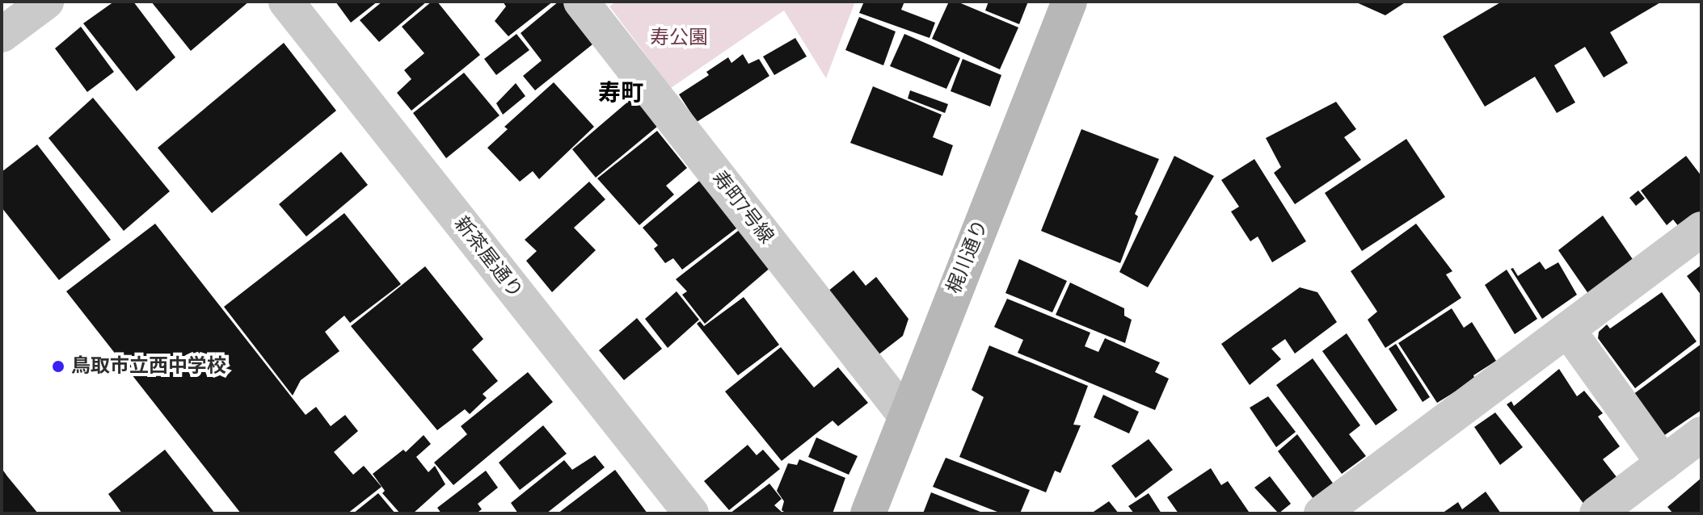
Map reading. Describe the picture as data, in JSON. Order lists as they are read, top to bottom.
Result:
{
  "streets": {
    "street": ["寿町7号線", "梶川通り", "新茶屋通り"]
  },
  "crossings": [
    ["寿町7号線", "梶川通り"]
  ],
  "districts": ["寿町"],
  "parks": ["寿公園"],
  "places": ["鳥取市立西中学校"]
}
